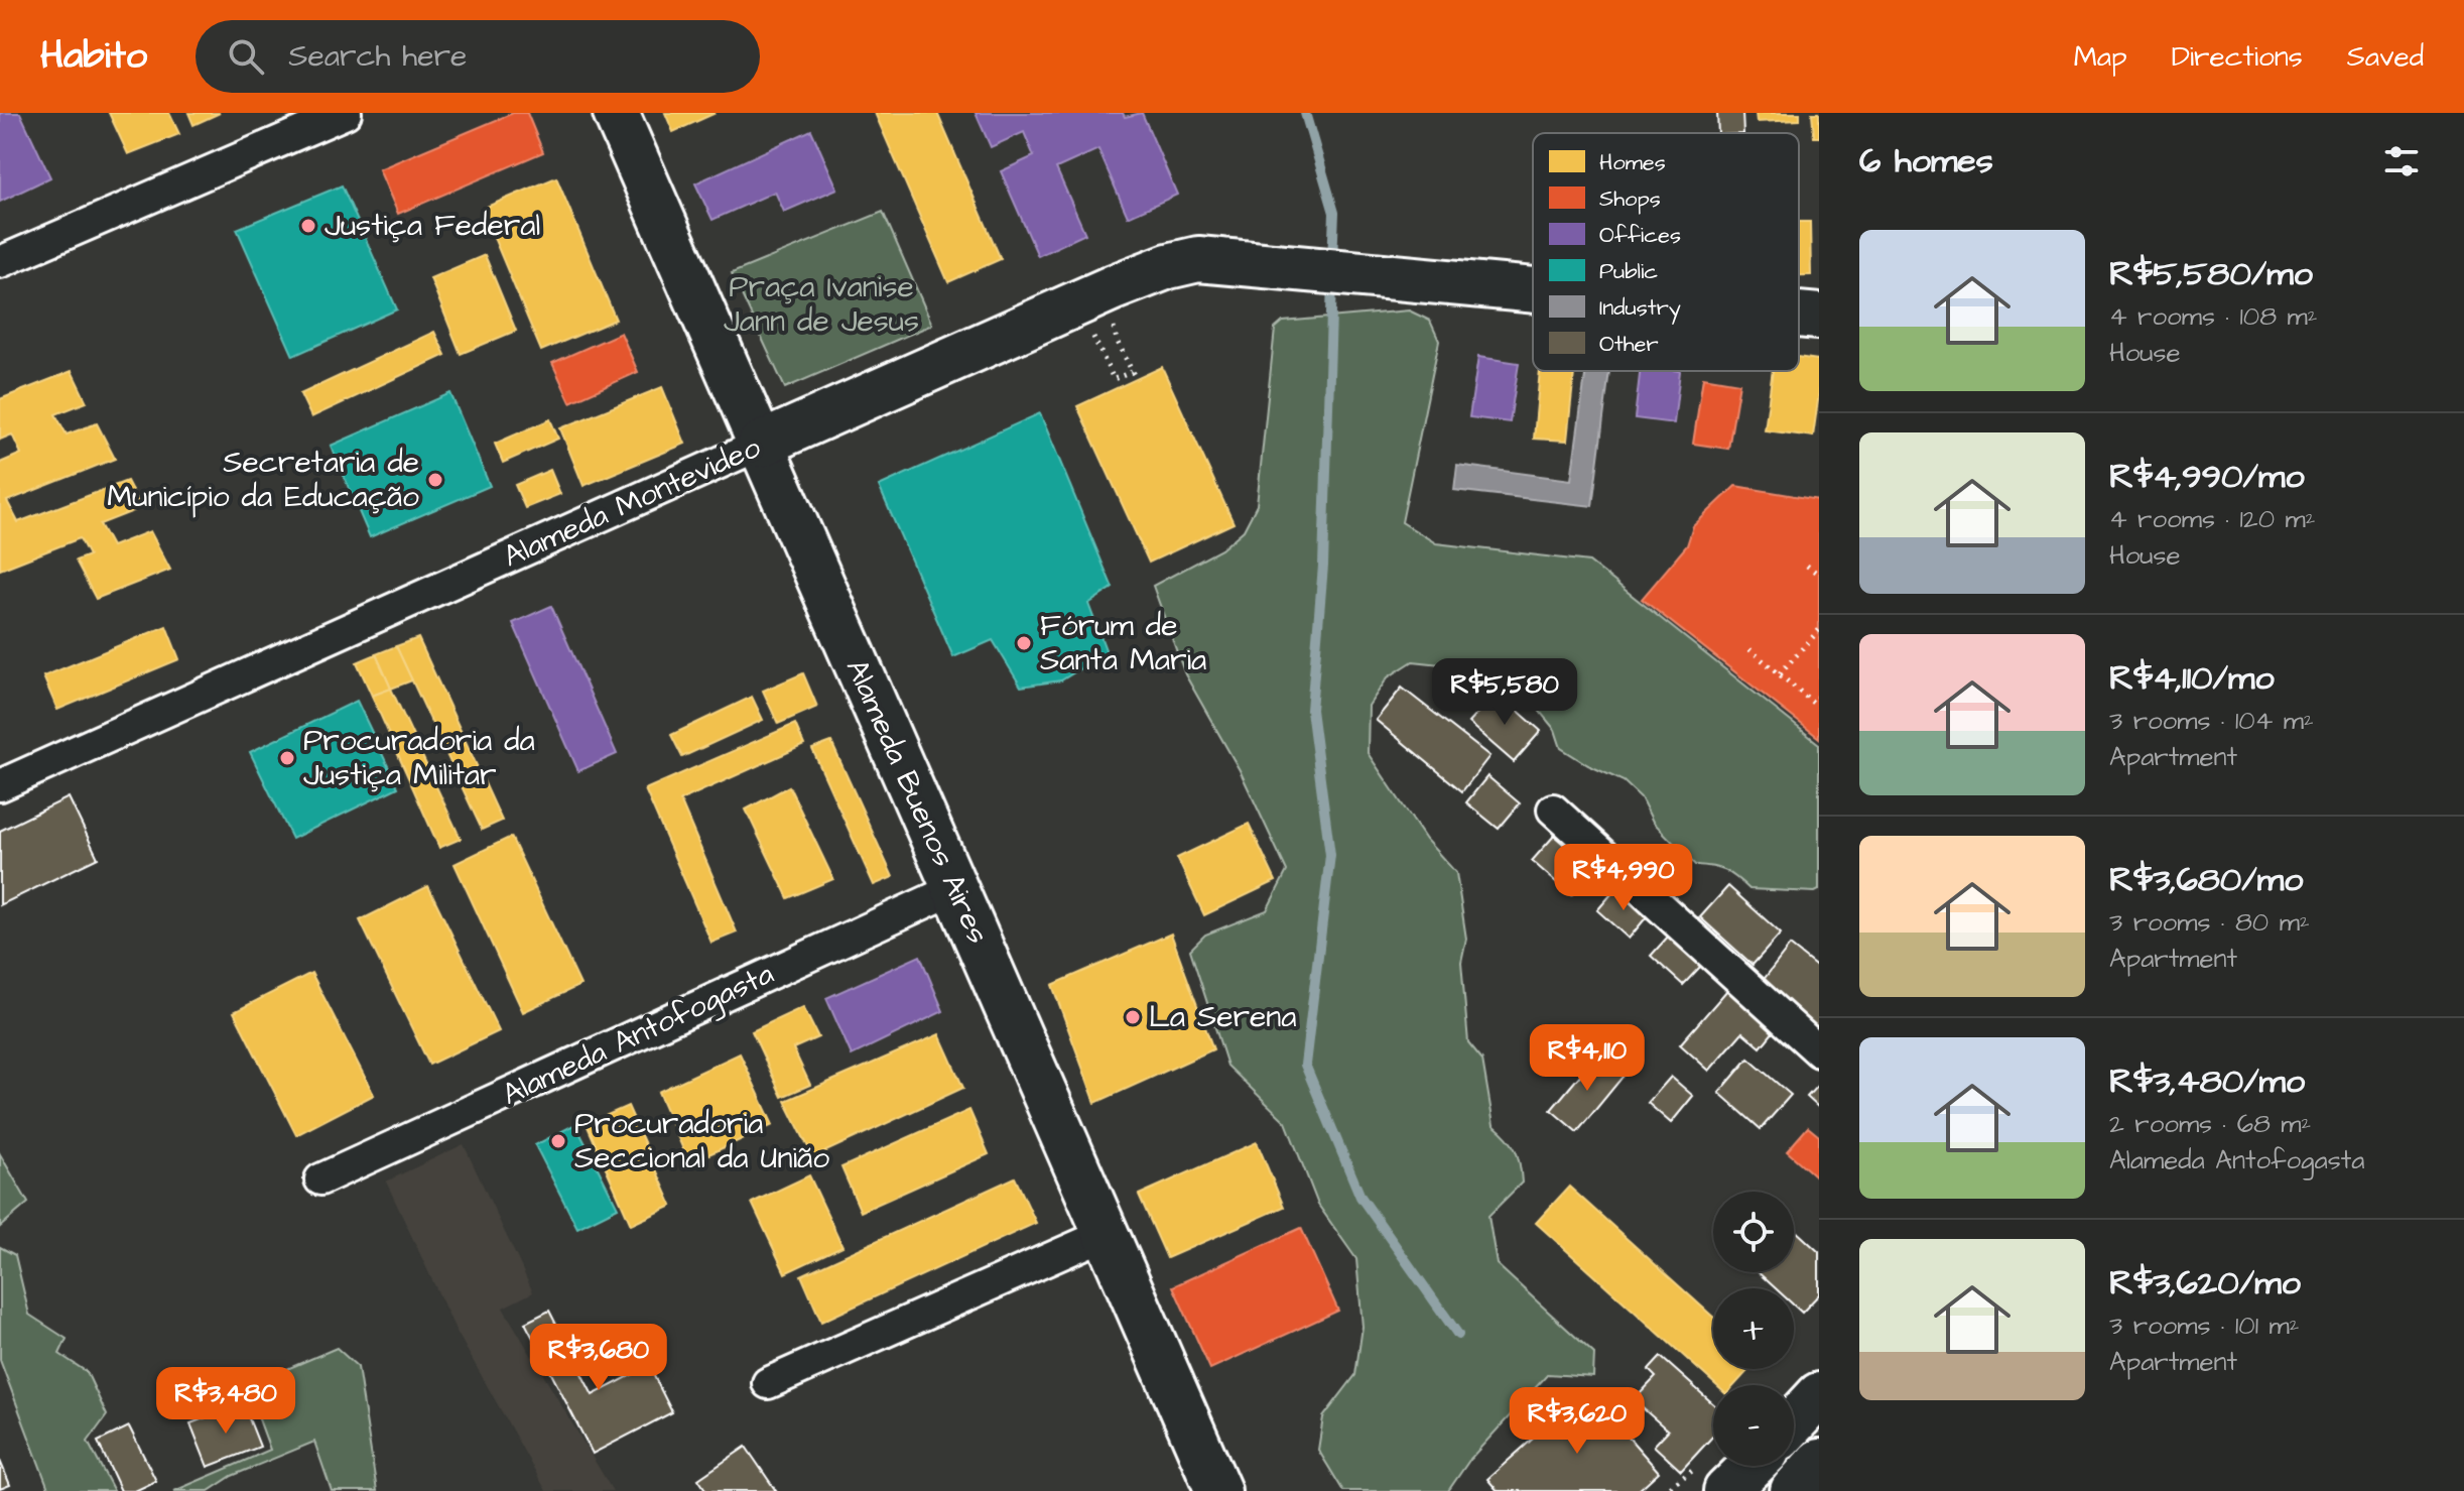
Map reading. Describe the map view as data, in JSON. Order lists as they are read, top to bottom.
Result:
{
  "streets": {
    "street": ["Alameda Montevideo", "Alameda Buenos Aires", "Alameda Antofogasta"]
  },
  "crossings": [
    ["Alameda Montevideo", "Alameda Buenos Aires"],
    ["Alameda Buenos Aires", "Alameda Antofogasta"]
  ],
  "parks": ["Praça Ivanise Jann de Jesus"],
  "places": [
    "Justiça Federal",
    "Secretaria de Município da Educação",
    "Fórum de Santa Maria",
    "Procuradoria da Justiça Militar",
    "La Serena",
    "Procuradoria Seccional da União"
  ],
  "legend": [
    "Homes",
    "Shops",
    "Offices",
    "Public",
    "Industry",
    "Other"
  ],
  "page": {
    "header": "Habito",
    "search": "Search here",
    "nav": ["Map", "Directions", "Saved"],
    "heading": "6 homes",
    "list": [
      {
        "name": "R$5,580/mo",
        "note": "4 rooms · 108 m² · House"
      },
      {
        "name": "R$4,990/mo",
        "note": "4 rooms · 120 m² · House"
      },
      {
        "name": "R$4,110/mo",
        "note": "3 rooms · 104 m² · Apartment"
      },
      {
        "name": "R$3,680/mo",
        "note": "3 rooms · 80 m² · Apartment"
      },
      {
        "name": "R$3,480/mo",
        "note": "2 rooms · 68 m² · Alameda Antofogasta"
      },
      {
        "name": "R$3,620/mo",
        "note": "3 rooms · 101 m² · Apartment"
      }
    ],
    "price": [
      "R$5,580",
      "R$4,990",
      "R$4,110",
      "R$3,680",
      "R$3,480",
      "R$3,620"
    ],
    "map_buttons": ["+", "−"]
  }
}
